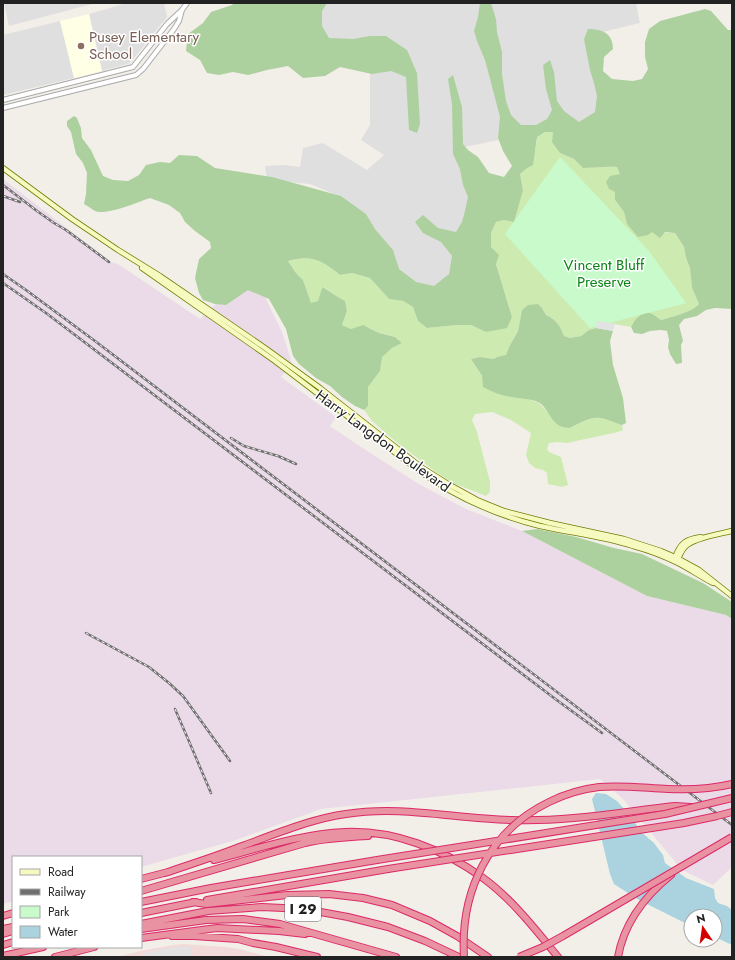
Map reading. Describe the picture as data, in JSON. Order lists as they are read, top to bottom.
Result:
{
  "streets": {
    "highway": ["I 29"],
    "main road": ["Harry Langdon Boulevard"]
  },
  "parks": ["Vincent Bluff Preserve"],
  "places": ["Pusey Elementary School"],
  "legend": [
    "Road",
    "Railway",
    "Park",
    "Water"
  ],
  "north": "top"
}
